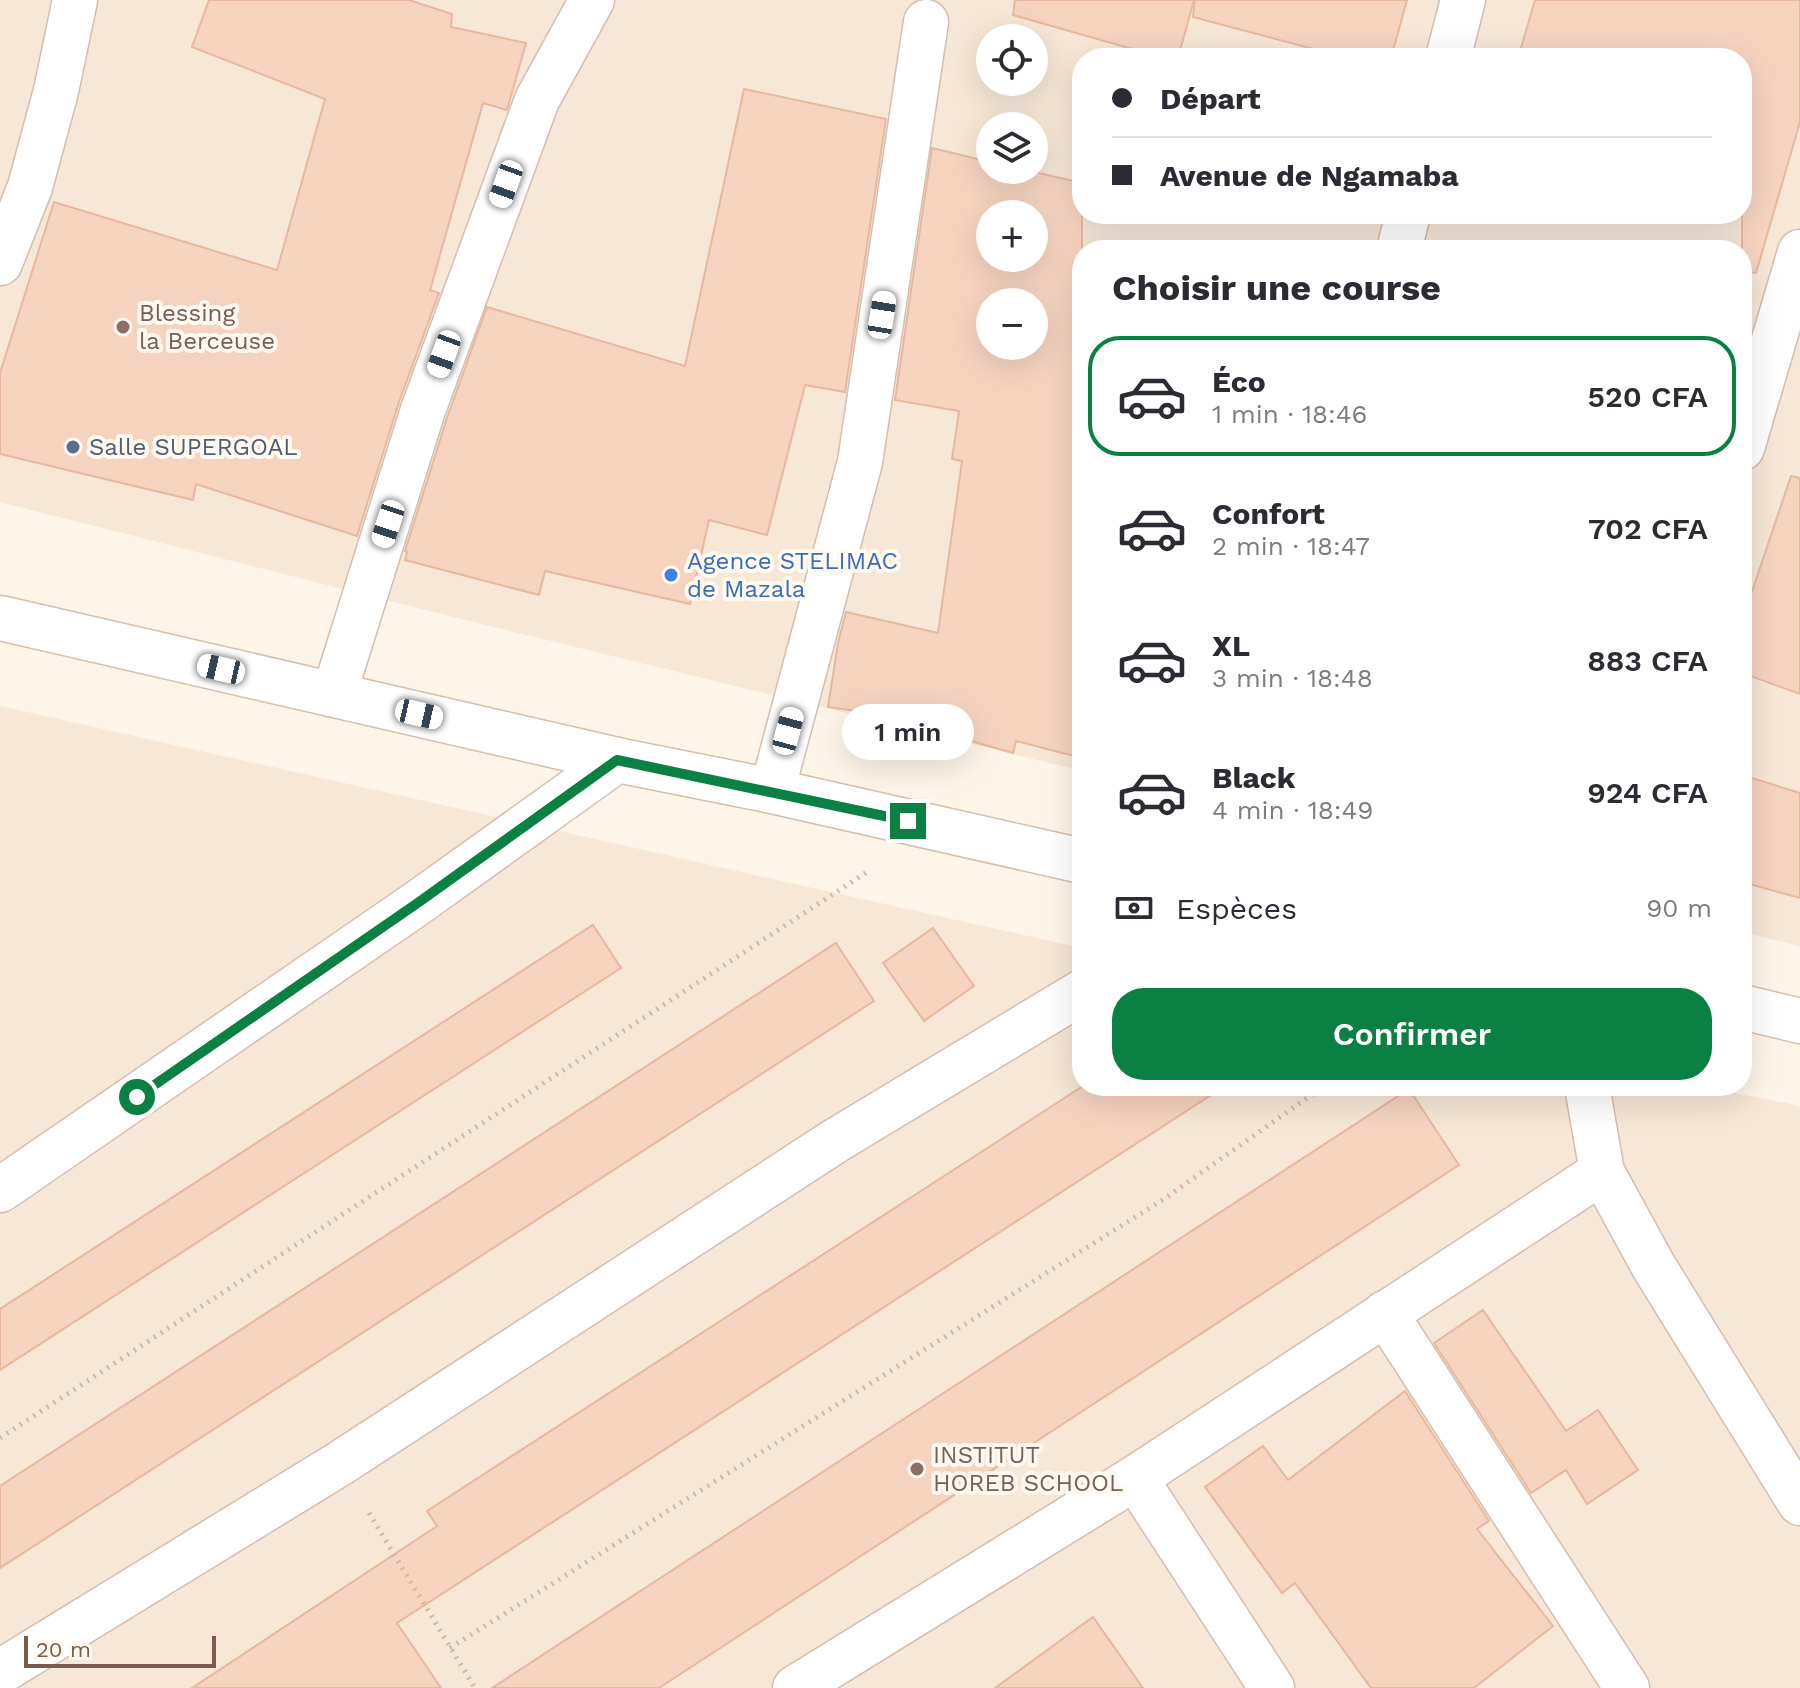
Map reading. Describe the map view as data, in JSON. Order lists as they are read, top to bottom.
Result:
{
  "places": [
    "Blessing la Berceuse",
    "Salle SUPERGOAL",
    "Agence STELIMAC de Mazala",
    "INSTITUT HOREB SCHOOL"
  ],
  "scale_bar": "20 m",
  "page": {
    "map_buttons": ["+", "−"],
    "banner": ["Départ", "Avenue de Ngamaba"],
    "heading": "Choisir une course",
    "list": [
      {
        "name": "Éco",
        "note": "1 min · 18:46",
        "value": "520 CFA"
      },
      {
        "name": "Confort",
        "note": "2 min · 18:47",
        "value": "702 CFA"
      },
      {
        "name": "XL",
        "note": "3 min · 18:48",
        "value": "883 CFA"
      },
      {
        "name": "Black",
        "note": "4 min · 18:49",
        "value": "924 CFA"
      }
    ],
    "bubble": "1 min",
    "pay": ["Espèces", "90 m"],
    "buttons": "Confirmer",
    "scale": "20 m"
  }
}
